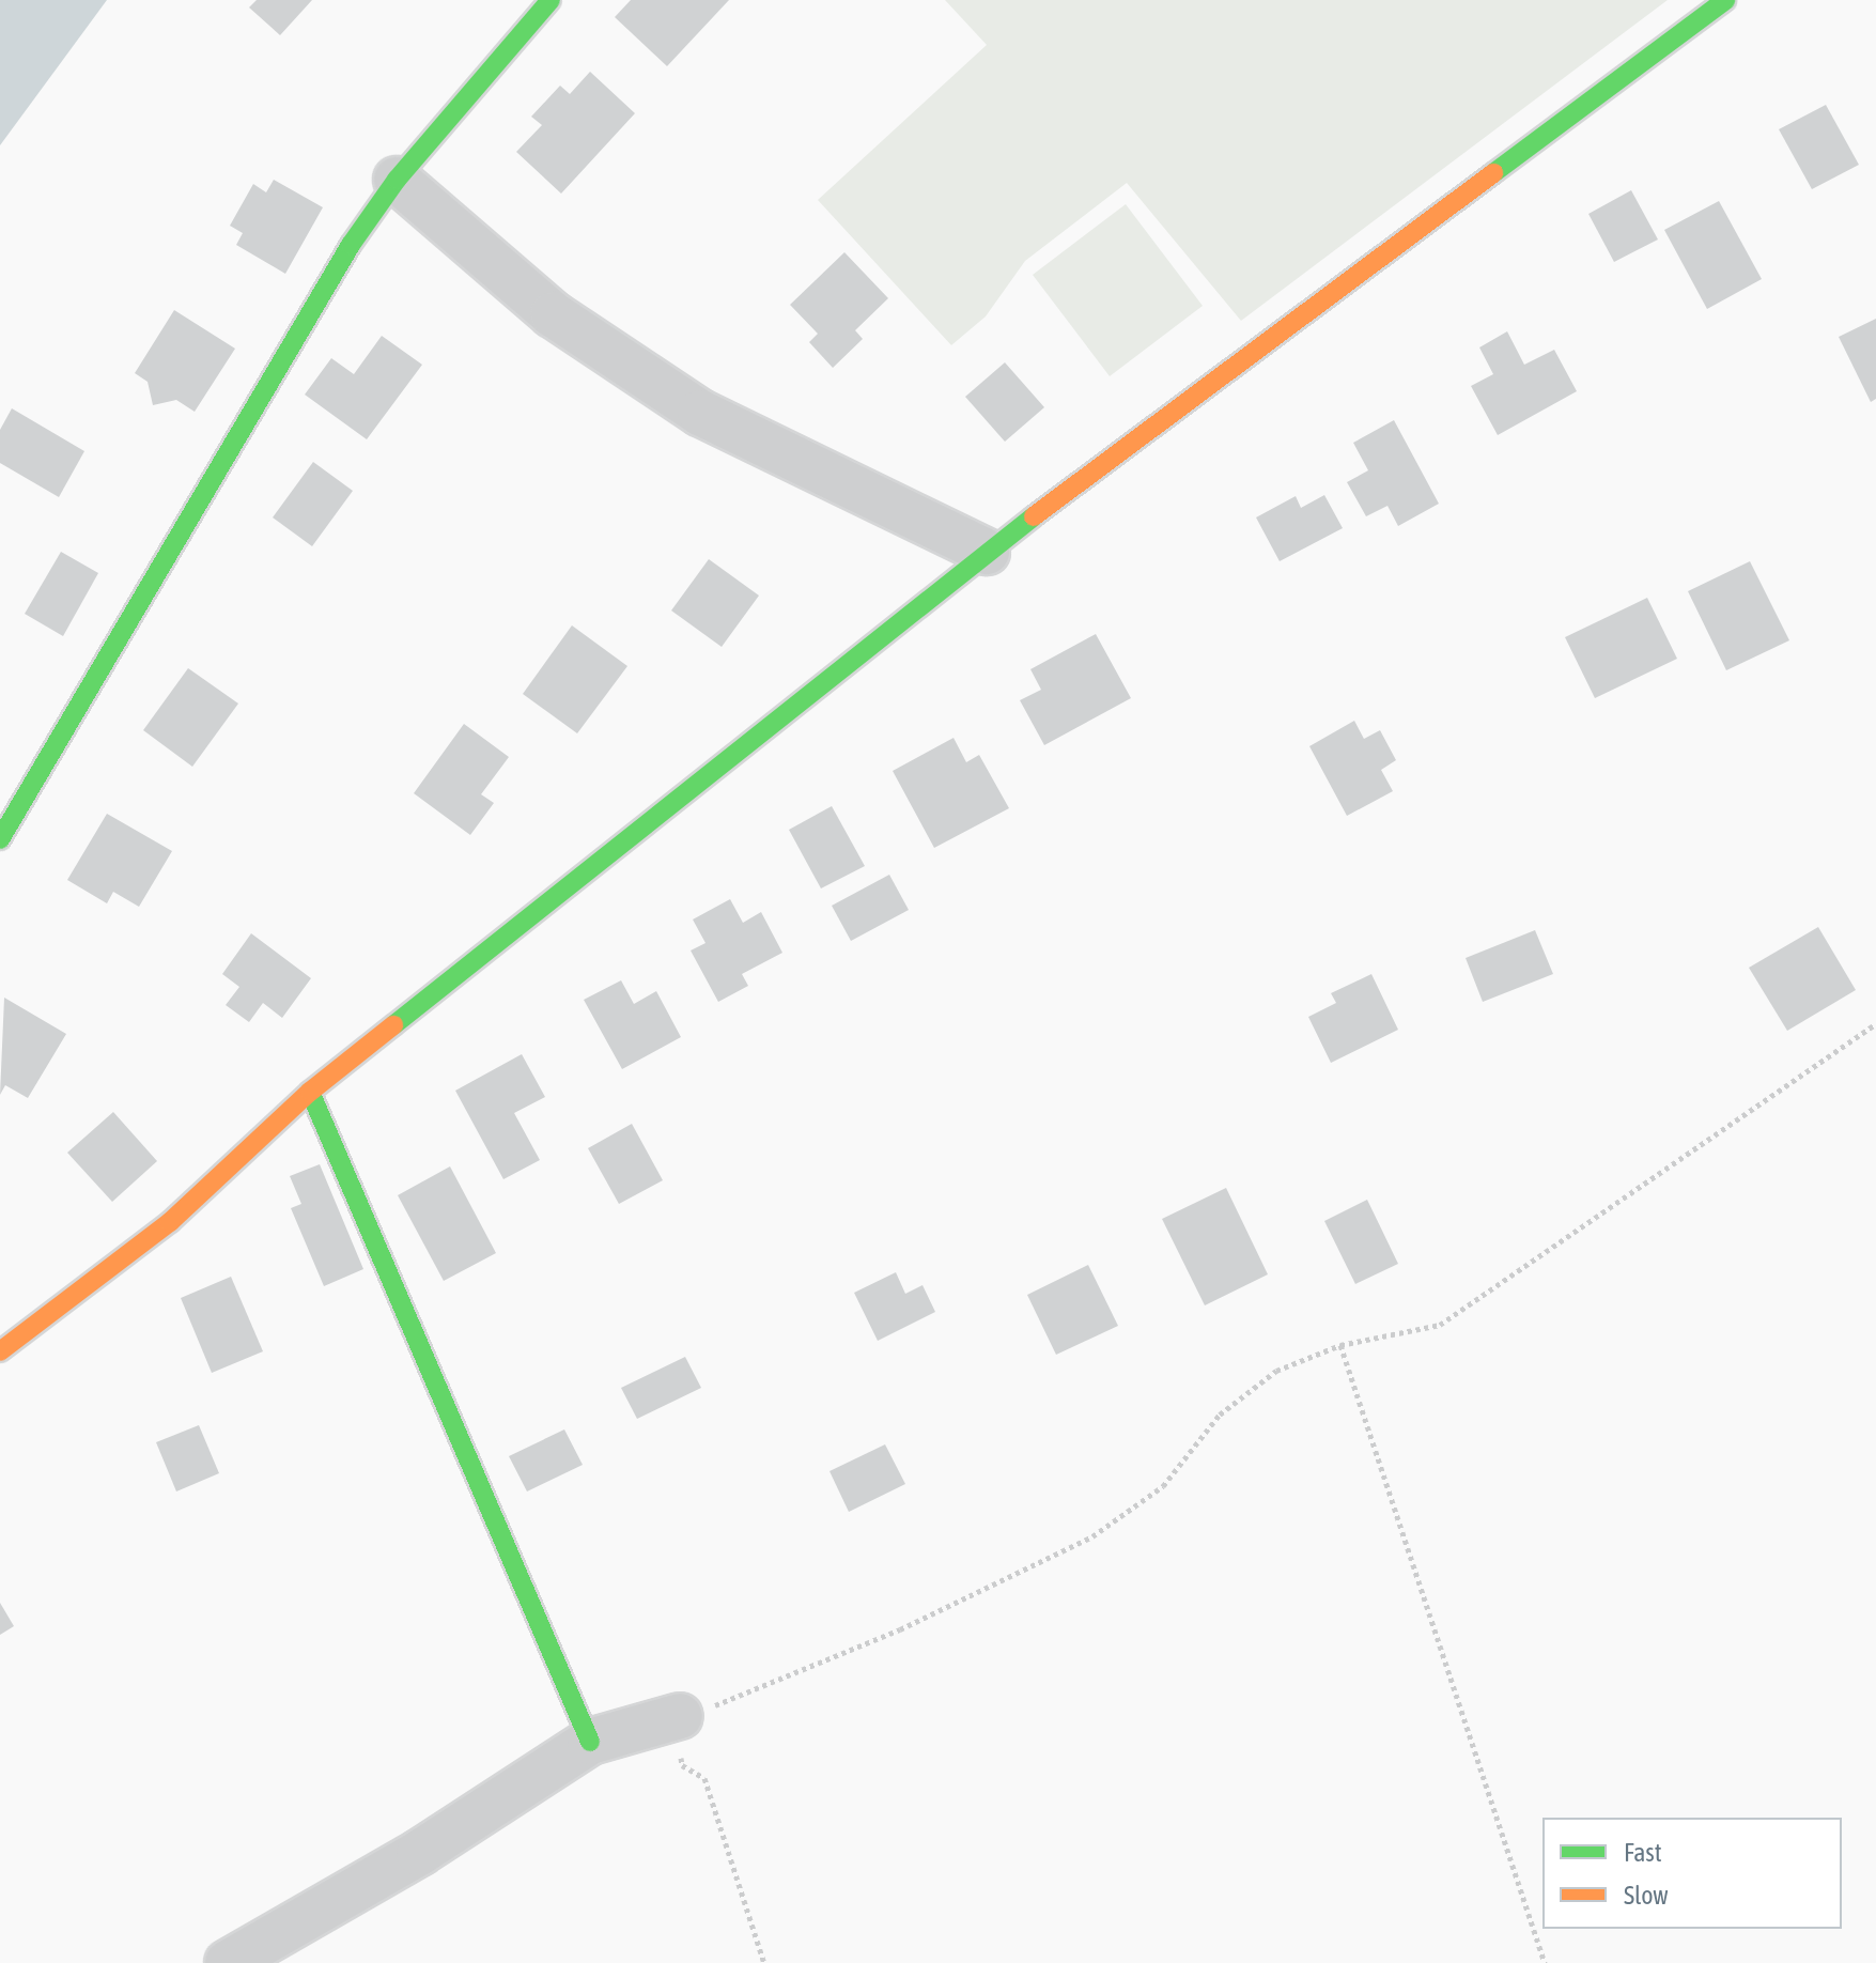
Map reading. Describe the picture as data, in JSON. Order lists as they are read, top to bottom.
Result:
{
  "legend": ["Fast", "Slow"]
}
